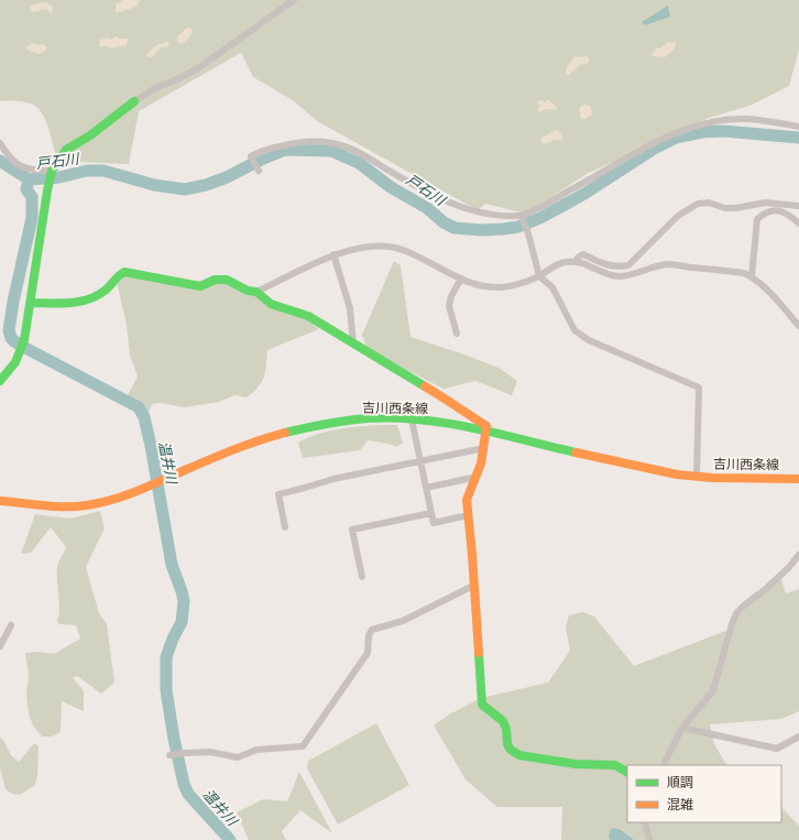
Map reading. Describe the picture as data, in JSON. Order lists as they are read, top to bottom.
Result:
{
  "streets": {
    "street": ["吉川西条線"]
  },
  "water": ["戸石川", "温井川"],
  "legend": ["順調", "混雑"]
}
